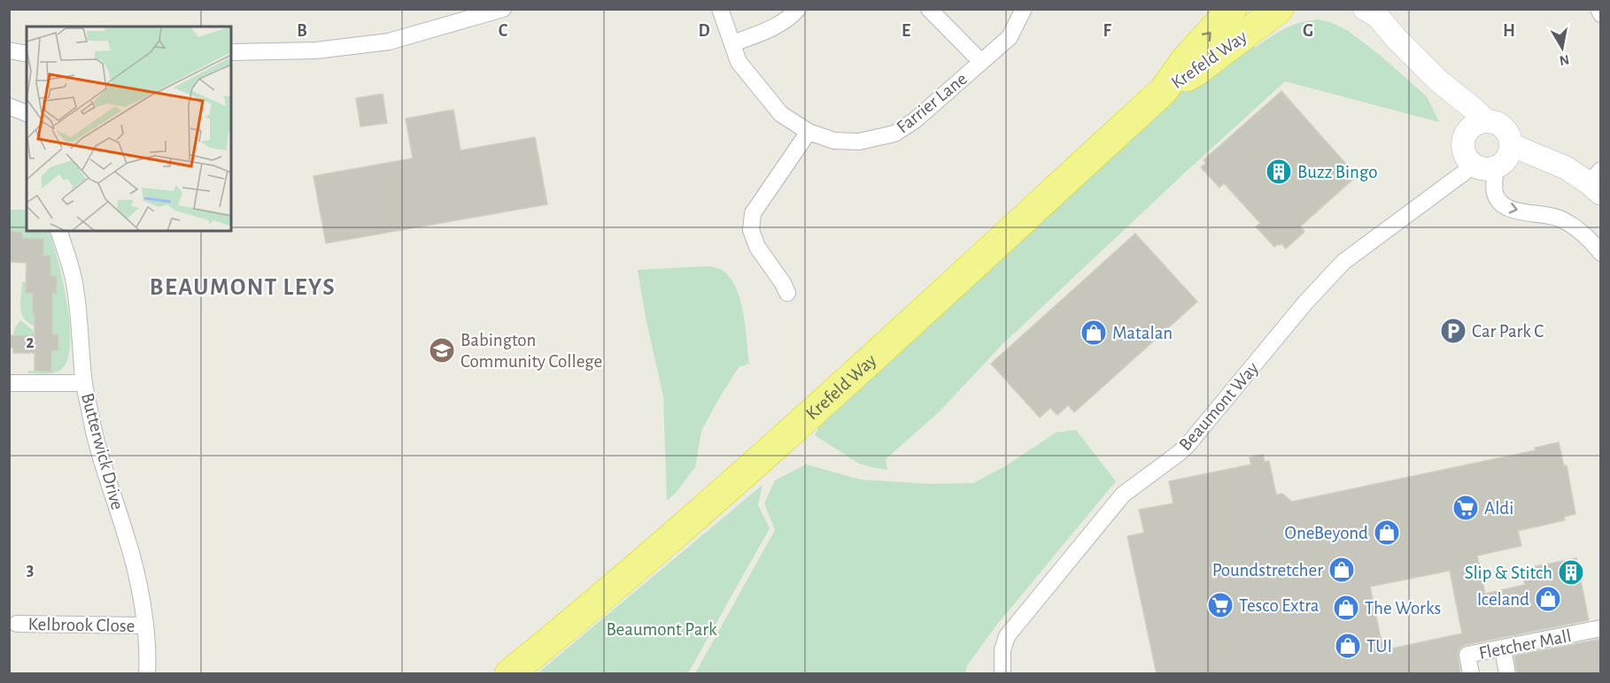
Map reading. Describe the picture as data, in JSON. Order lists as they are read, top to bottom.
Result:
{
  "streets": {
    "highway": ["Krefeld Way"],
    "street": [
      "Farrier Lane",
      "Beaumont Way",
      "Butterwick Drive",
      "Kelbrook Close",
      "Fletcher Mall"
    ]
  },
  "crossings": [
    ["Butterwick Drive", "Kelbrook Close"]
  ],
  "districts": ["BEAUMONT LEYS"],
  "parks": ["Beaumont Park"],
  "places": {
    "building": ["Buzz Bingo", "Slip & Stitch"],
    "parking": ["Car Park C"],
    "shop": [
      "Matalan",
      "OneBeyond",
      "Poundstretcher",
      "Iceland",
      "The Works",
      "TUI"
    ],
    "school or university": ["Babington Community College"],
    "supermarket": ["Aldi", "Tesco Extra"]
  },
  "north": "bottom",
  "grid": {
    "columns": [
      "B",
      "C",
      "D",
      "E",
      "F",
      "G",
      "H"
    ],
    "rows": ["2", "3"]
  }
}
